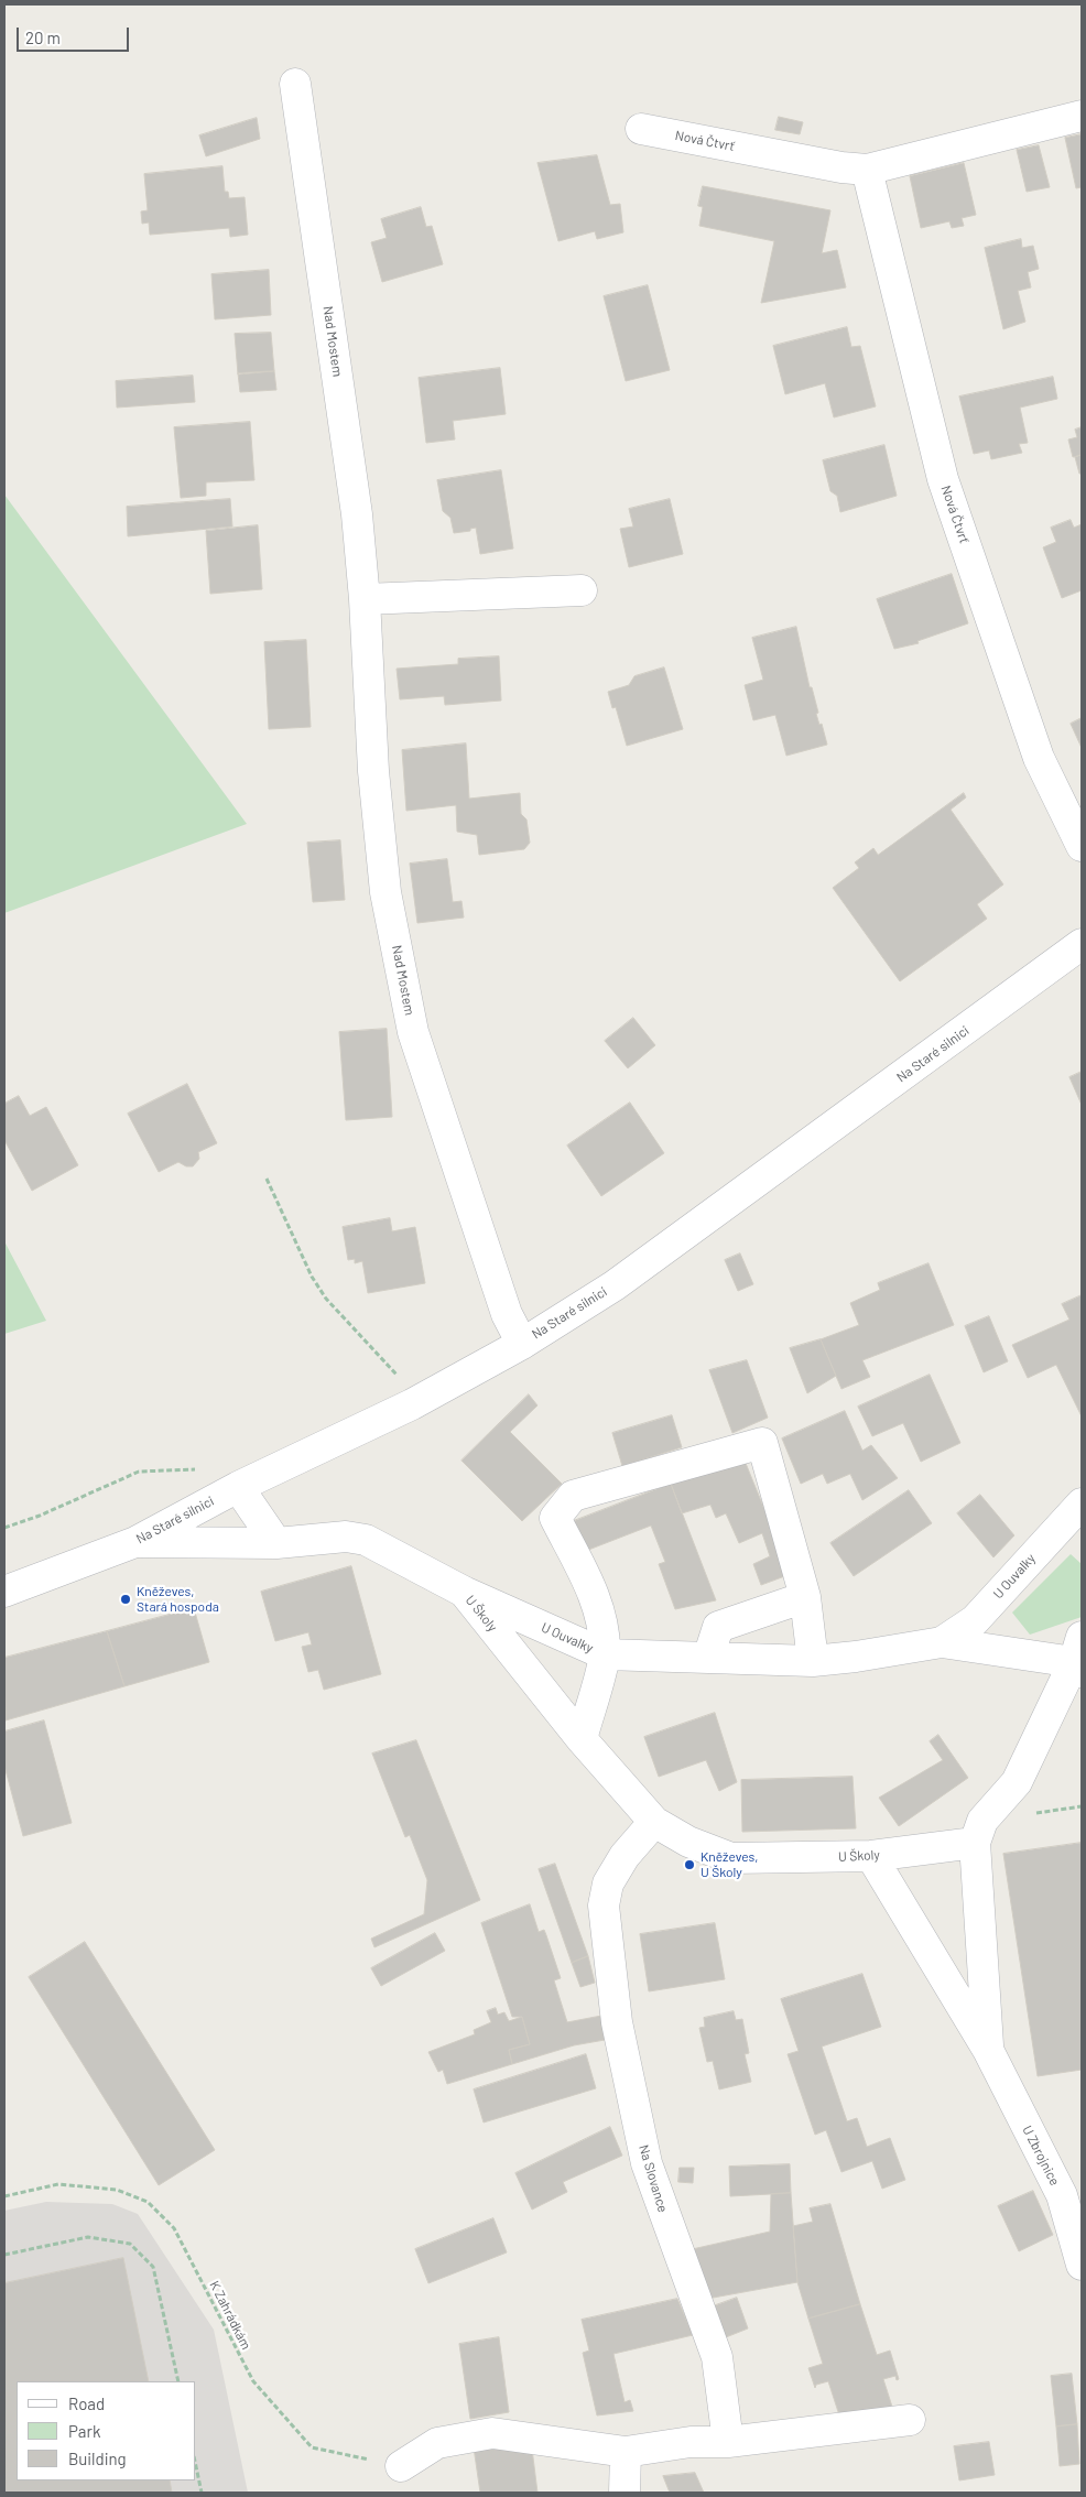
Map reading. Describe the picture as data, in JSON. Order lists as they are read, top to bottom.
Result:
{
  "streets": {
    "street": [
      "Nová Čtvrť",
      "Nad Mostem",
      "Na Staré silnici",
      "U Ouvalky",
      "U Školy",
      "U Zbrojnice",
      "Na Slovance"
    ],
    "path": ["K Zahrádkám"]
  },
  "crossings": [
    ["Nad Mostem", "Na Staré silnici"],
    ["Na Staré silnici", "U Ouvalky"],
    ["U Ouvalky", "U Školy"],
    ["U Školy", "U Zbrojnice"],
    ["U Školy", "Na Slovance"]
  ],
  "places": ["Kněževes, Stará hospoda", "Kněževes, U Školy"],
  "legend": ["Road", "Park", "Building"],
  "scale_bar": "20 m"
}
